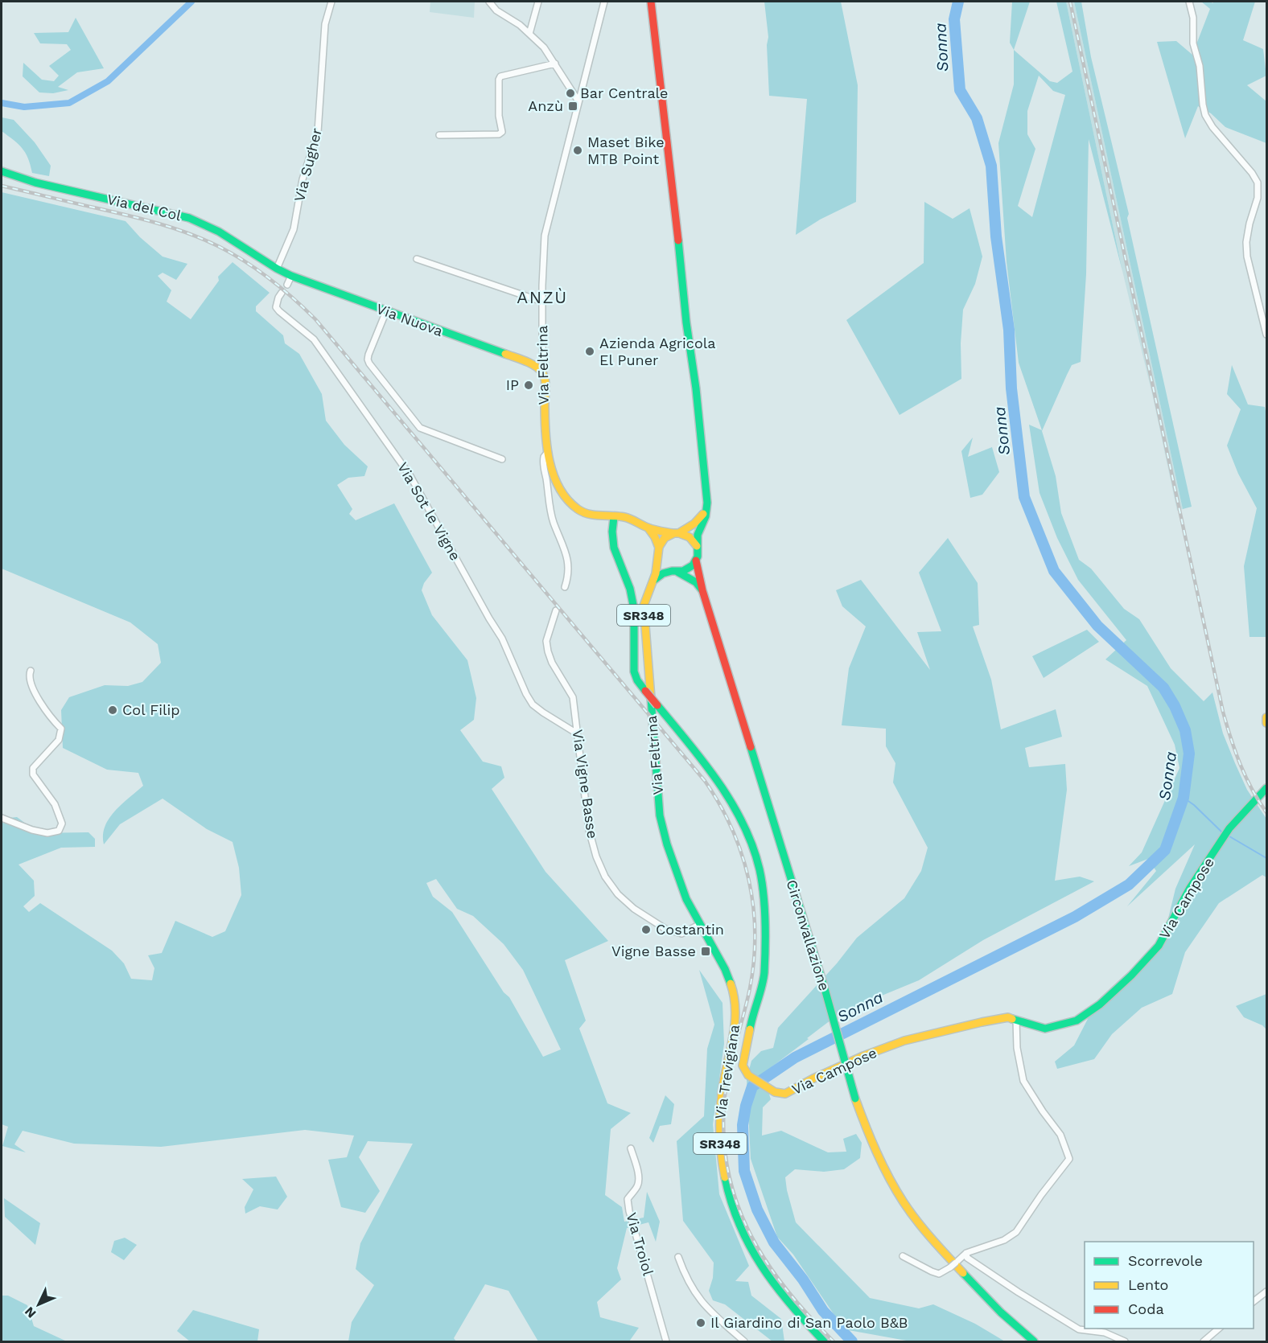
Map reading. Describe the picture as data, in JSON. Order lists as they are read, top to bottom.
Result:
{
  "streets": {
    "main road": [
      "Via del Col",
      "Via Nuova",
      "Via Feltrina",
      "SR348",
      "Via Campose",
      "Circonvallazione",
      "Via Trevigiana"
    ],
    "street": [
      "Via Sugher",
      "Via Sot le Vigne",
      "Via Vigne Basse",
      "Via Troiol"
    ]
  },
  "crossings": [
    ["Via Sugher", "Via del Col"],
    ["Via Sugher", "Via Nuova"],
    ["Via del Col", "Via Nuova"],
    ["Via Nuova", "Via Feltrina"],
    ["Via Feltrina", "Via Vigne Basse"],
    ["Via Feltrina", "Via Campose"],
    ["Via Feltrina", "Circonvallazione"],
    ["Via Feltrina", "Via Trevigiana"],
    ["Via Sot le Vigne", "Via Vigne Basse"],
    ["Via Vigne Basse", "Via Trevigiana"]
  ],
  "districts": ["ANZÙ"],
  "water": ["Sonna"],
  "places": {
    "other": [
      "Bar Centrale",
      "Maset Bike MTB Point",
      "Azienda Agricola El Puner",
      "IP",
      "Col Filip",
      "Costantin",
      "Il Giardino di San Paolo B&B"
    ],
    "transit": ["Anzù", "Vigne Basse"]
  },
  "legend": ["Scorrevole", "Lento", "Coda"],
  "north": "bottom left"
}
